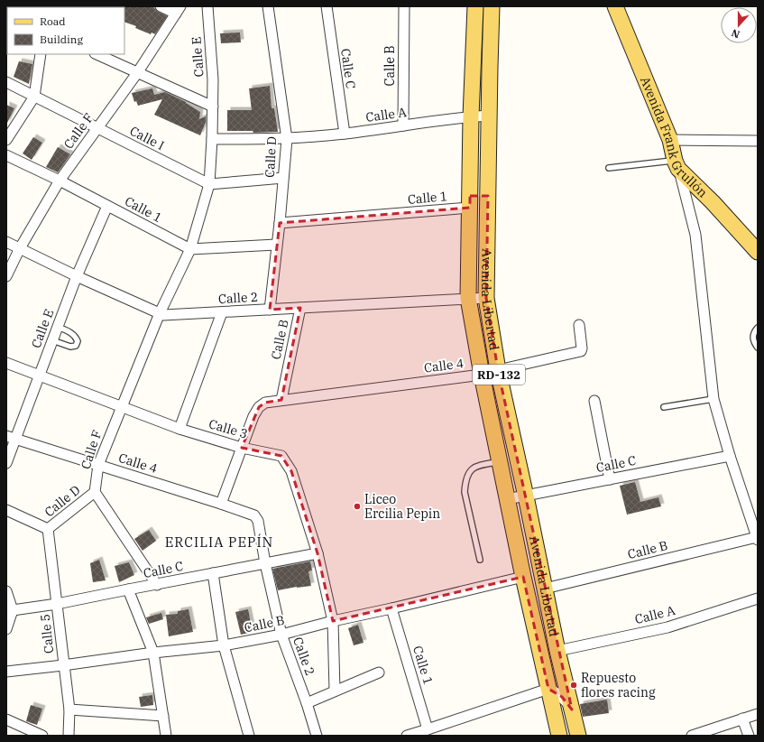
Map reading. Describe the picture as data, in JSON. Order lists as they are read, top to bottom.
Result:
{
  "streets": {
    "main road": ["Avenida Frank Grullón", "Avenida Libertad", "RD-132"],
    "street": [
      "Calle E",
      "Calle B",
      "Calle C",
      "Calle A",
      "Calle F",
      "Calle I",
      "Calle D",
      "Calle 1",
      "Calle 2",
      "Calle 4",
      "Calle 3",
      "Calle 5"
    ]
  },
  "crossings": [
    ["Calle E", "Calle A"],
    ["Calle E", "Calle F"],
    ["Calle E", "Calle I"],
    ["Calle E", "Calle 1"],
    ["Calle E", "Calle 2"],
    ["Calle E", "Calle 4"],
    ["Calle E", "Calle 3"],
    ["Calle B", "Calle A"],
    ["Calle B", "Calle 1"],
    ["Calle B", "Calle 2"],
    ["Calle B", "Avenida Libertad"],
    ["Calle B", "Calle 4"],
    ["Calle B", "Calle 3"],
    ["Calle B", "Calle 5"],
    ["Calle C", "Calle A"],
    ["Calle C", "Calle 2"],
    ["Calle C", "Avenida Libertad"],
    ["Calle C", "Calle 3"],
    ["Calle C", "Calle 5"],
    ["Calle A", "Calle D"],
    ["Calle A", "Avenida Libertad"],
    ["Calle F", "Calle I"],
    ["Calle F", "Calle D"],
    ["Calle F", "Calle 1"],
    ["Calle F", "Calle 2"],
    ["Calle F", "Calle 4"],
    ["Calle F", "Calle 3"],
    ["Calle D", "Calle 1"],
    ["Calle D", "Calle 2"],
    ["Calle D", "Calle 5"],
    ["Calle 1", "Avenida Libertad"],
    ["Calle 2", "Avenida Libertad"],
    ["Calle 2", "Calle 4"],
    ["Avenida Libertad", "Calle 4"]
  ],
  "districts": ["ERCILIA PEPÍN"],
  "places": ["Liceo Ercilia Pepin", "Repuesto flores racing"],
  "legend": ["Road", "Building"],
  "north": "bottom"
}
